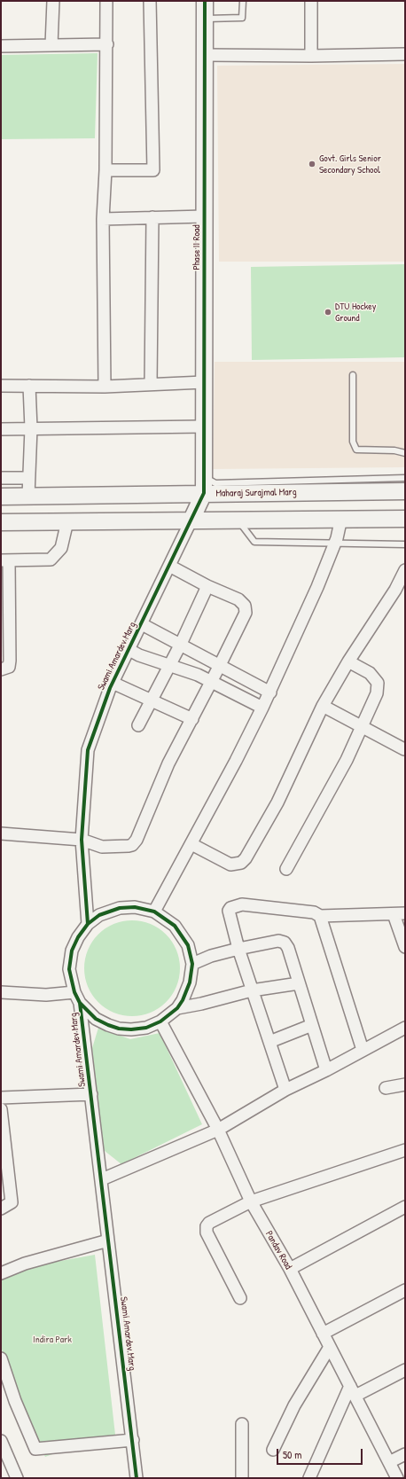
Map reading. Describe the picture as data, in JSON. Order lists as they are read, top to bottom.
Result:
{
  "streets": {
    "main road": ["Phase II Road", "Maharaj Surajmal Marg"],
    "street": ["Swami Amardev Marg", "Pandav Road"]
  },
  "crossings": [
    ["Phase II Road", "Maharaj Surajmal Marg"],
    ["Swami Amardev Marg", "Pandav Road"]
  ],
  "parks": ["Indira Park"],
  "places": ["Govt. Girls Senior Secondary School", "DTU Hockey Ground"],
  "scale_bar": "50 m"
}
